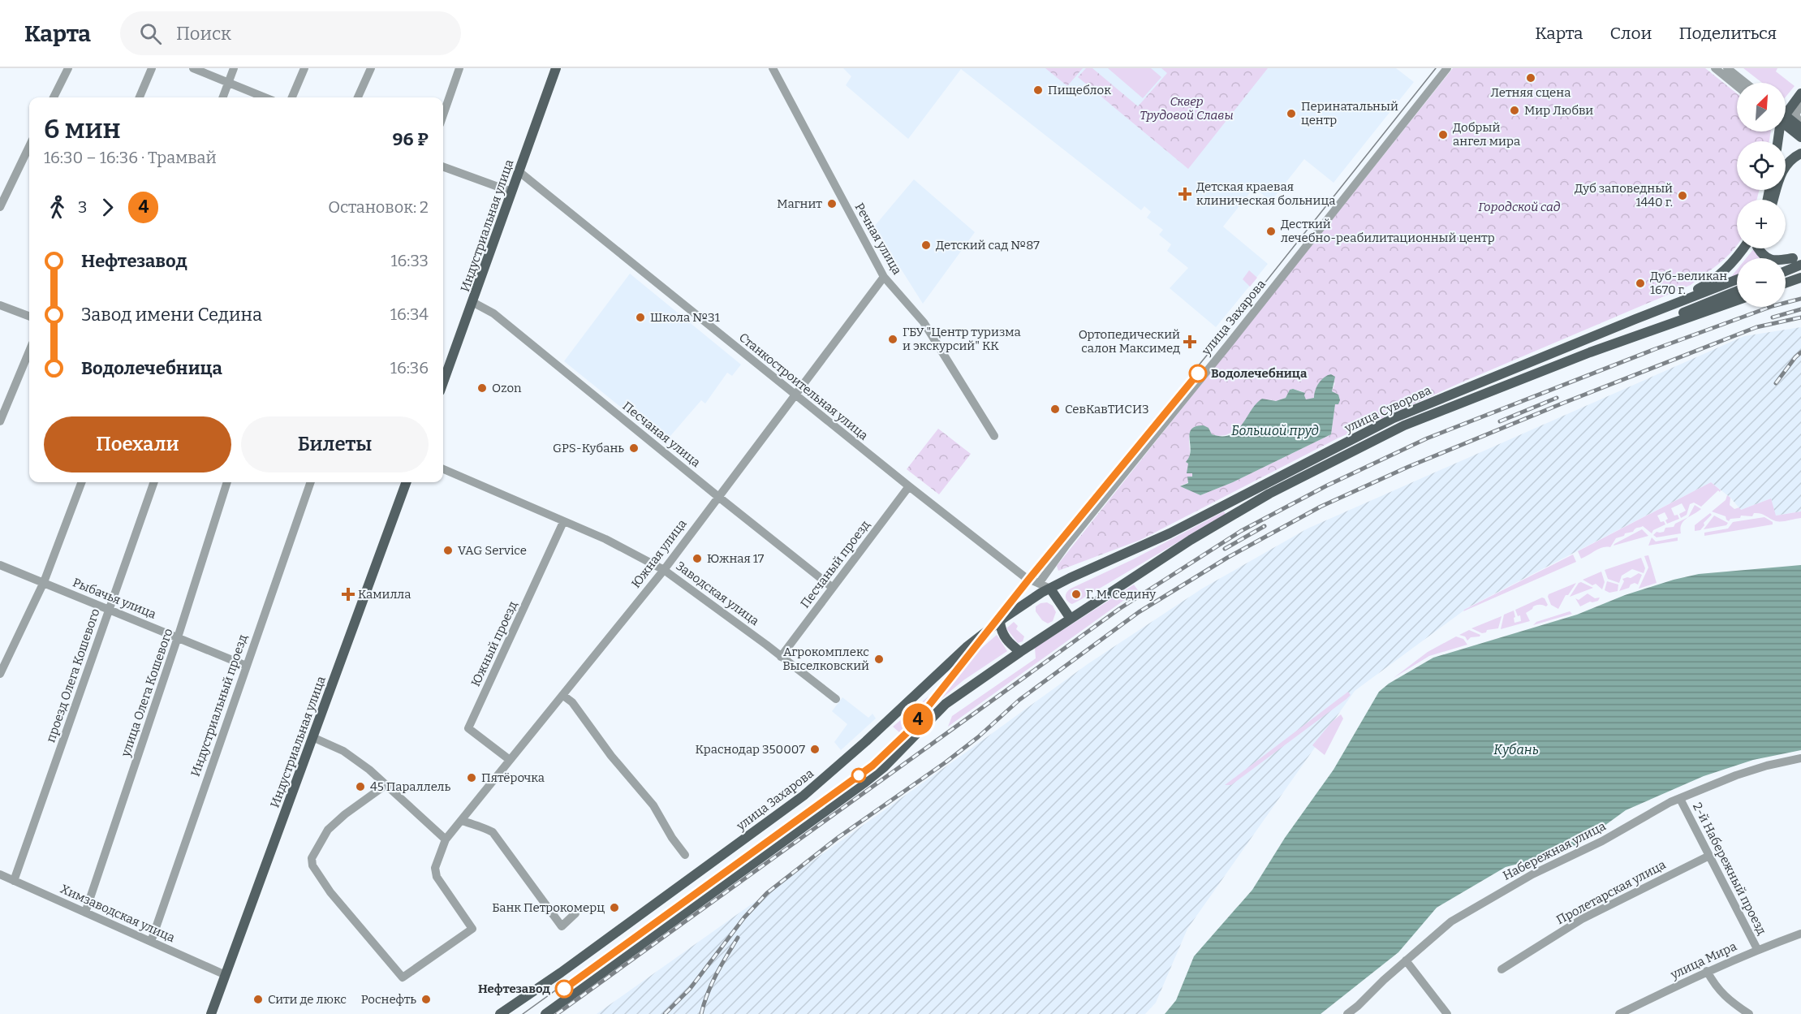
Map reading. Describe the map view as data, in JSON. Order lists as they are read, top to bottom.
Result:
{
  "streets": {
    "main road": [
      "Индустриальная улица",
      "улица Захарова",
      "Станкостроительная улица",
      "улица Суворова"
    ],
    "street": [
      "Речная улица",
      "Песчаная улица",
      "Южная улица",
      "Песчаный проезд",
      "Заводская улица",
      "Рыбачья улица",
      "Южный проезд",
      "проезд Олега Кошевого",
      "улица Олега Кошевого",
      "Индустриальный проезд",
      "Набережная улица",
      "2-й Набережный проезд",
      "Пролетарская улица",
      "Химзаводская улица",
      "улица Мира"
    ]
  },
  "crossings": [
    ["Индустриальная улица", "Станкостроительная улица"],
    ["Индустриальная улица", "Песчаная улица"],
    ["Индустриальная улица", "Химзаводская улица"],
    ["Речная улица", "Южная улица"],
    ["улица Захарова", "Станкостроительная улица"],
    ["улица Захарова", "улица Суворова"],
    ["Станкостроительная улица", "улица Суворова"],
    ["Станкостроительная улица", "Южная улица"],
    ["Станкостроительная улица", "Песчаный проезд"],
    ["Песчаная улица", "Южная улица"],
    ["Песчаная улица", "Песчаный проезд"],
    ["Южная улица", "Заводская улица"],
    ["Южная улица", "Южный проезд"],
    ["Песчаный проезд", "Заводская улица"],
    ["Заводская улица", "Южный проезд"],
    ["Рыбачья улица", "проезд Олега Кошевого"],
    ["Рыбачья улица", "улица Олега Кошевого"],
    ["Рыбачья улица", "Индустриальный проезд"],
    ["проезд Олега Кошевого", "Химзаводская улица"],
    ["улица Олега Кошевого", "Химзаводская улица"],
    ["Индустриальный проезд", "Химзаводская улица"],
    ["Набережная улица", "2-й Набережный проезд"],
    ["2-й Набережный проезд", "Пролетарская улица"],
    ["2-й Набережный проезд", "улица Мира"]
  ],
  "water": ["Большой пруд", "Кубань"],
  "parks": ["Сквер Трудовой Славы", "Городской сад"],
  "places": {
    "other": [
      "Летняя сцена",
      "Пищеблок",
      "Мир Любви",
      "Перинатальный центр",
      "Добрый ангел мира",
      "Дуб заповедный 1440 г.",
      "Магнит",
      "Десткий лечебно-реабилитационный центр",
      "Детский сад №87",
      "Дуб-великан 1670 г.",
      "Школа №31",
      "ГБУ \"Центр туризма и экскурсий\" КК",
      "Водолечебница",
      "Ozon",
      "СевКавТИСИЗ",
      "GPS-Кубань",
      "VAG Service",
      "Южная 17",
      "Г. М. Седину",
      "Агрокомплекс Выселковский",
      "Краснодар 350007",
      "Пятёрочка",
      "45 Параллель",
      "Банк Петрокомерц",
      "Нефтезавод",
      "Сити де люкс",
      "Роснефть"
    ],
    "health": ["Детская краевая клиническая больница", "Ортопедический салон Максимед", "Камилла"]
  },
  "lines": ["tram line 4"],
  "north": "top right",
  "page": {
    "header": "Карта",
    "search": "Поиск",
    "nav": ["Карта", "Слои", "Поделиться"],
    "on_map": "4",
    "map_buttons": ["+", "−"],
    "heading": ["6 мин", "16:30 – 16:36 · Трамвай", "96 ₽"],
    "legs": ["3", "4", "Остановок: 2"],
    "list": [
      {
        "name": "Нефтезавод",
        "value": "16:33"
      },
      {
        "name": "Завод имени Седина",
        "value": "16:34"
      },
      {
        "name": "Водолечебница",
        "value": "16:36"
      }
    ],
    "buttons": ["Поехали", "Билеты"]
  }
}
